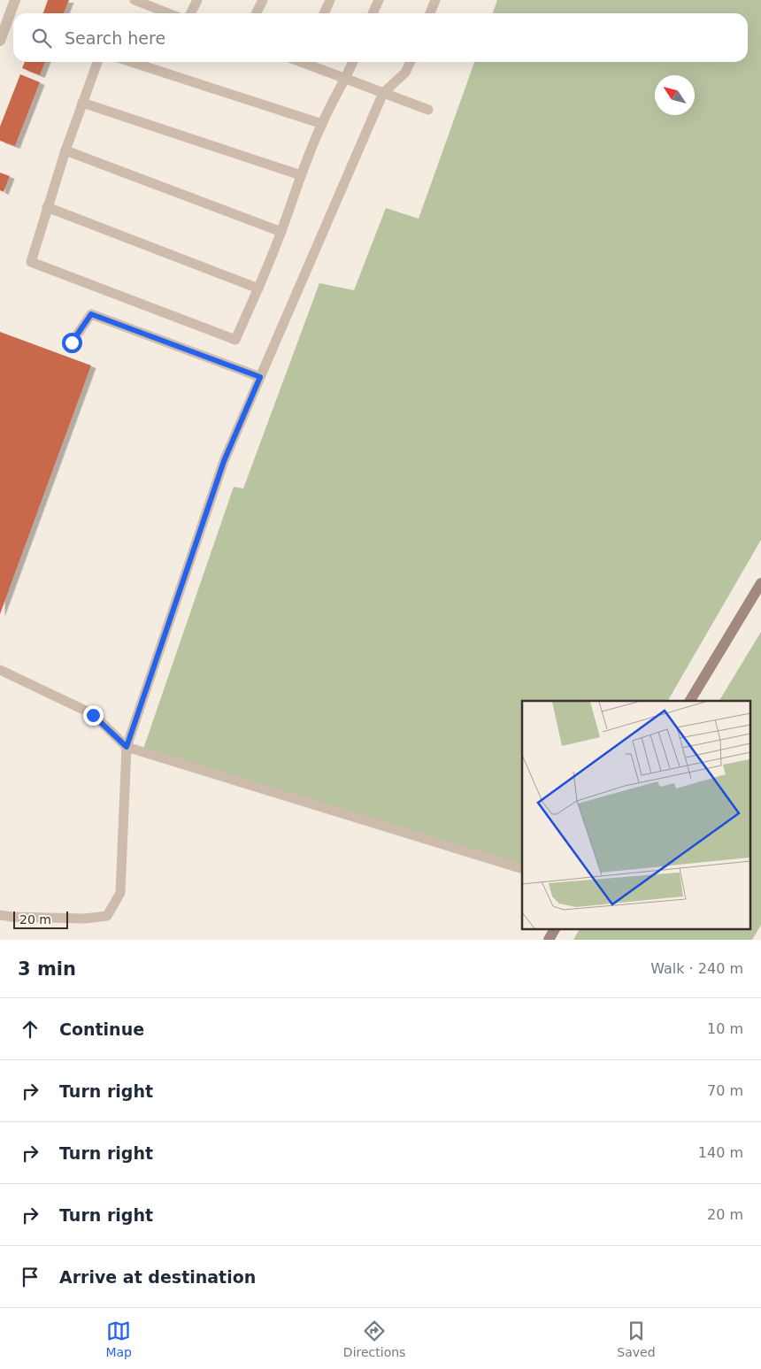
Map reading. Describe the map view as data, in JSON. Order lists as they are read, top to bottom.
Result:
{
  "scale_bar": "20 m",
  "north": "top left",
  "page": {
    "search": "Search here",
    "scale": "20 m",
    "heading": ["3 min", "Walk · 240 m"],
    "list": [
      ["Continue", "10 m"],
      ["Turn right", "70 m"],
      ["Turn right", "140 m"],
      ["Turn right", "20 m"],
      "Arrive at destination"
    ],
    "nav": ["Map", "Directions", "Saved"]
  }
}
